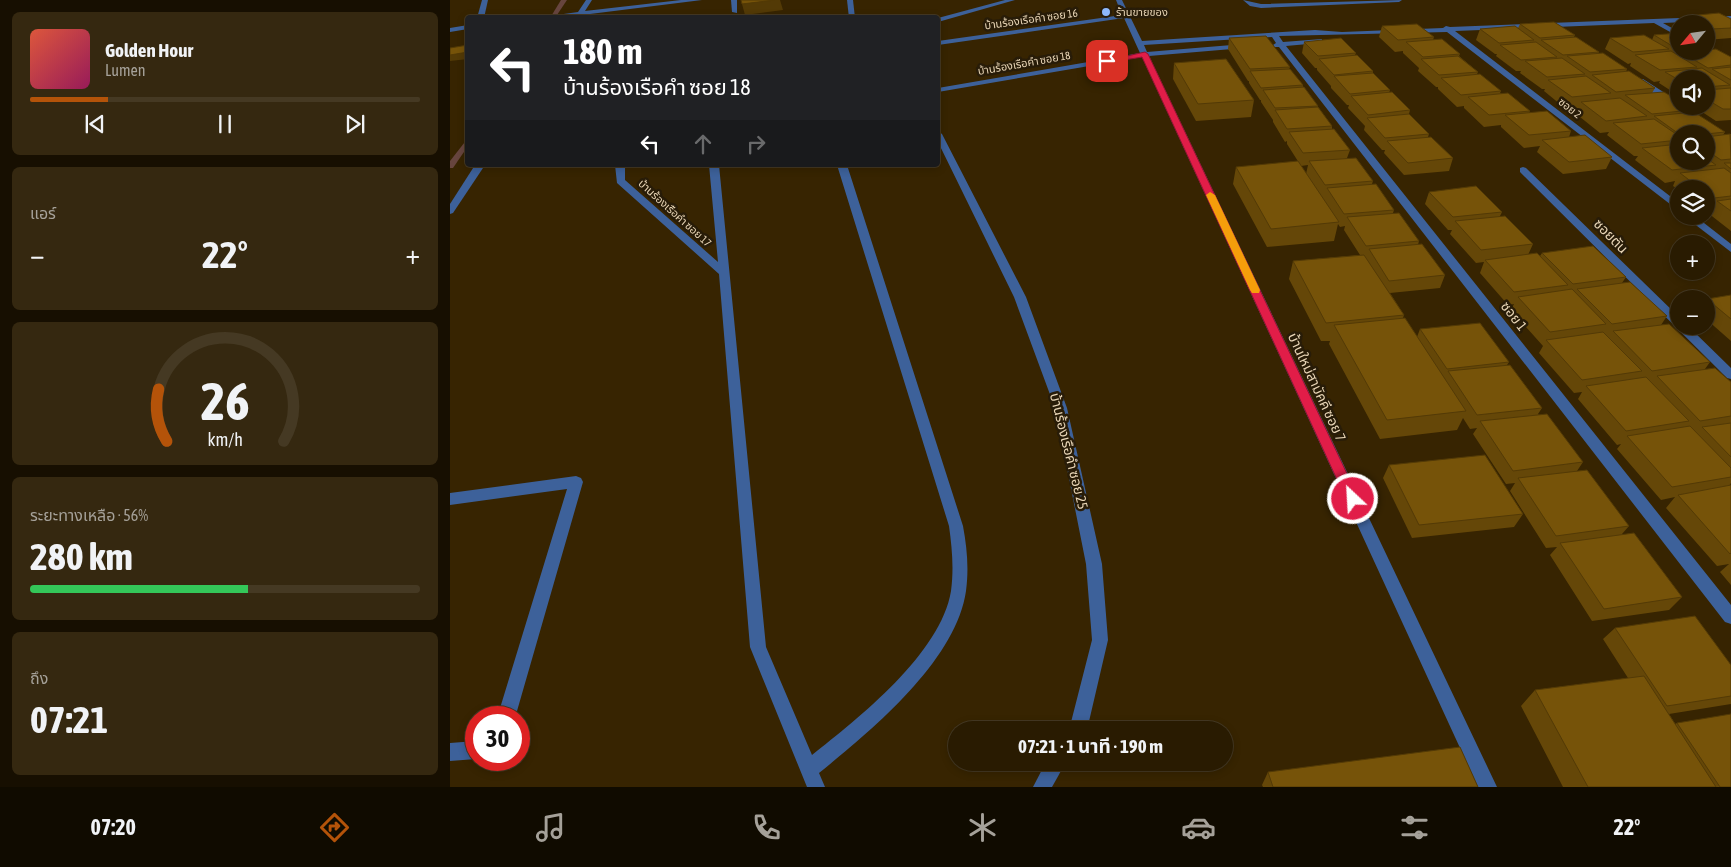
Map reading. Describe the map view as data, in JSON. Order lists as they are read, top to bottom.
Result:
{
  "streets": {
    "street": [
      "บ้านร้องเรือคำ ซอย 16",
      "บ้านร้องเรือคำ ซอย 18",
      "ซอย 2",
      "บ้านร้องเรือคำ ซอย 17",
      "ซอยตัน",
      "ซอย 1",
      "บ้านใหม่สามัคคี ซอย 7",
      "บ้านร้องเรือคำ ซอย 25"
    ]
  },
  "crossings": [
    ["บ้านร้องเรือคำ ซอย 16", "บ้านใหม่สามัคคี ซอย 7"],
    ["บ้านร้องเรือคำ ซอย 18", "บ้านใหม่สามัคคี ซอย 7"]
  ],
  "places": ["ร้านขายของ"],
  "north": "bottom left",
  "page": {
    "map_buttons": ["+", "−"],
    "turn": ["180 m", "บ้านร้องเรือคำ ซอย 18"],
    "song": ["Golden Hour", "Lumen"],
    "tile": [
      "แอร์",
      ["ระยะทางเหลือ · 56%", "280 km"],
      ["ถึง", "07:21"]
    ],
    "heat": ["−", "22°", "+"],
    "limit": "30",
    "trip": "07:21 · 1 นาที · 190 m",
    "tabs": ["07:20", "22°"],
    "gauge": ["26", "km/h"]
  }
}
